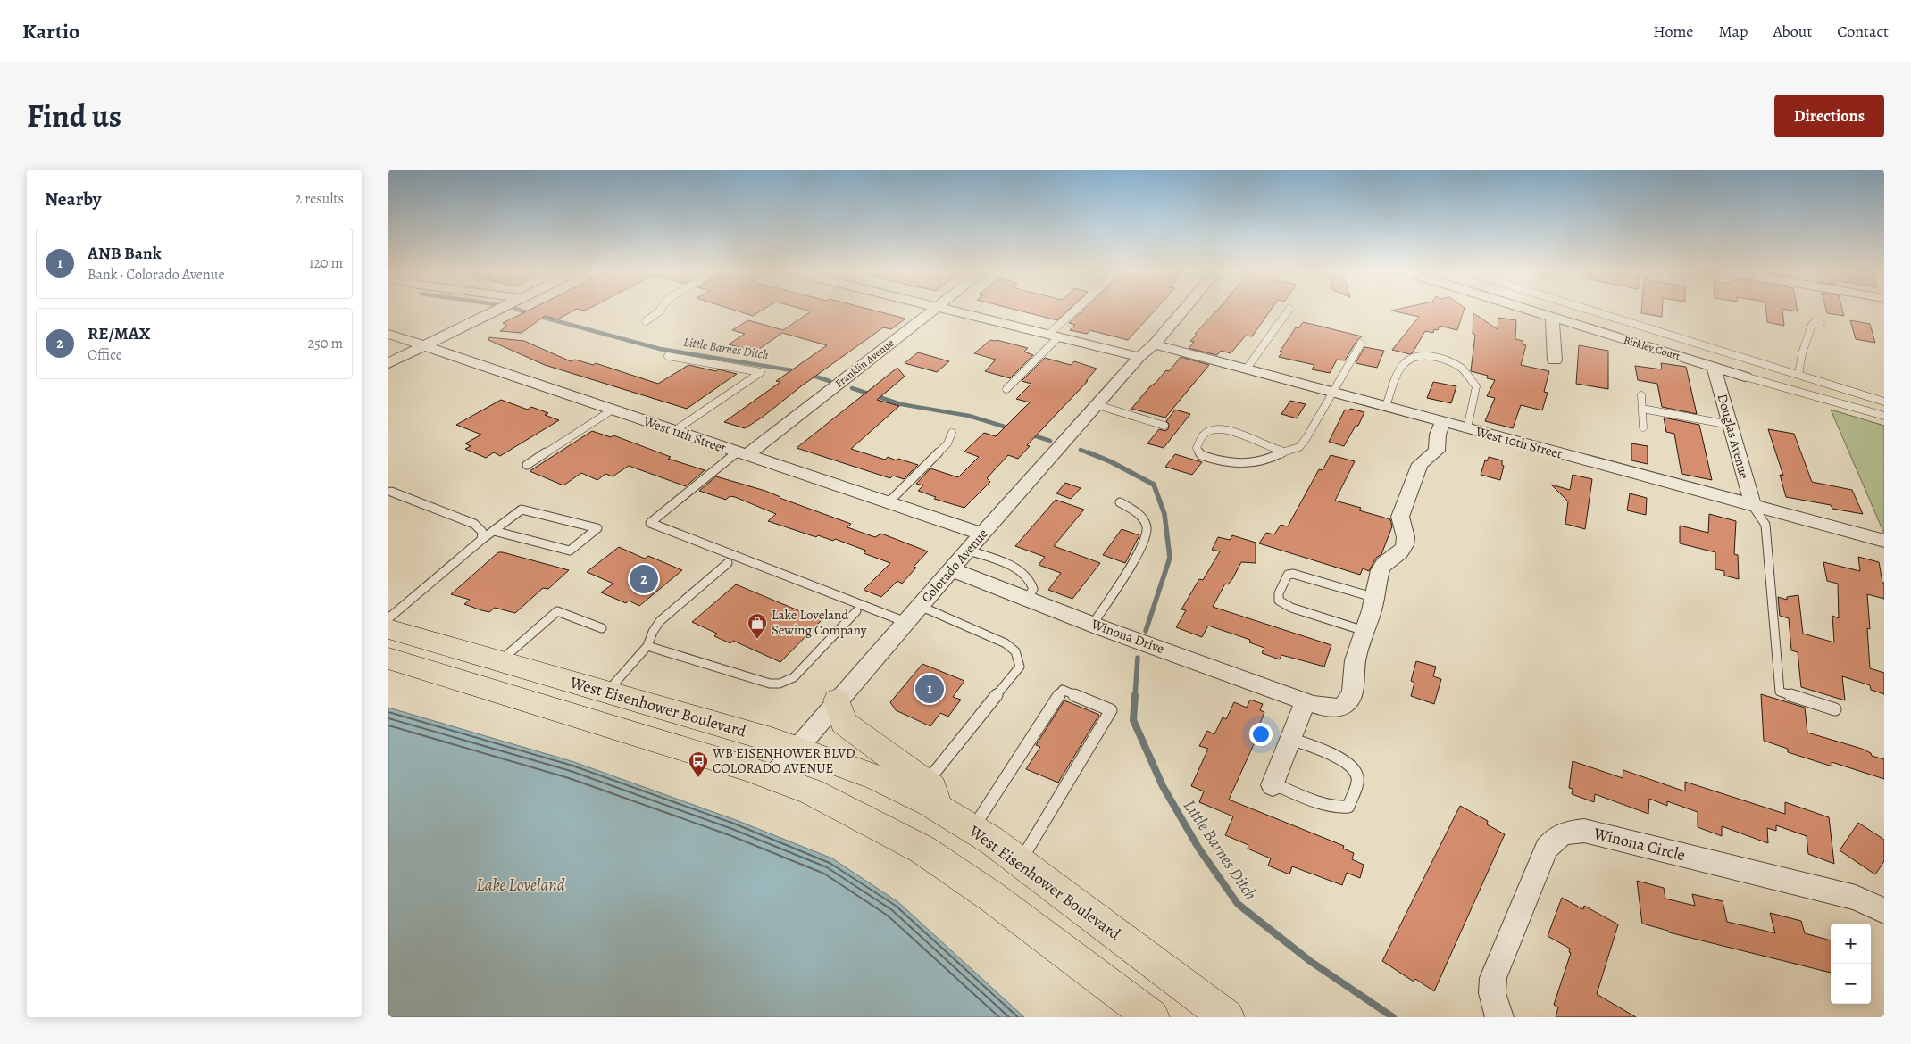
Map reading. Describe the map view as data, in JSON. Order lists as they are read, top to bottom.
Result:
{
  "streets": {
    "highway": ["West Eisenhower Boulevard"],
    "street": [
      "Birkley Court",
      "Franklin Avenue",
      "West 11th Street",
      "Douglas Avenue",
      "West 10th Street",
      "Colorado Avenue",
      "Winona Drive",
      "Winona Circle"
    ]
  },
  "crossings": [
    ["Birkley Court", "Douglas Avenue"],
    ["Franklin Avenue", "West 11th Street"],
    ["West 11th Street", "Colorado Avenue"],
    ["Douglas Avenue", "West 10th Street"],
    ["West 10th Street", "Colorado Avenue"],
    ["Colorado Avenue", "Winona Drive"],
    ["Colorado Avenue", "West Eisenhower Boulevard"]
  ],
  "water": ["Little Barnes Ditch", "Lake Loveland"],
  "places": {
    "shop": ["Lake Loveland Sewing Company"],
    "bus stop": ["WB EISENHOWER BLVD COLORADO AVENUE"]
  },
  "page": {
    "header": "Kartio",
    "nav": [
      "Home",
      "Map",
      "About",
      "Contact"
    ],
    "title": "Find us",
    "buttons": "Directions",
    "heading": ["Nearby", "2 results"],
    "list": [
      {
        "mark": "1",
        "name": "ANB Bank",
        "note": "Bank · Colorado Avenue",
        "value": "120 m"
      },
      {
        "mark": "2",
        "name": "RE/MAX",
        "note": "Office",
        "value": "250 m"
      }
    ],
    "pins": ["2", "1"],
    "map_buttons": ["+", "−"]
  }
}
